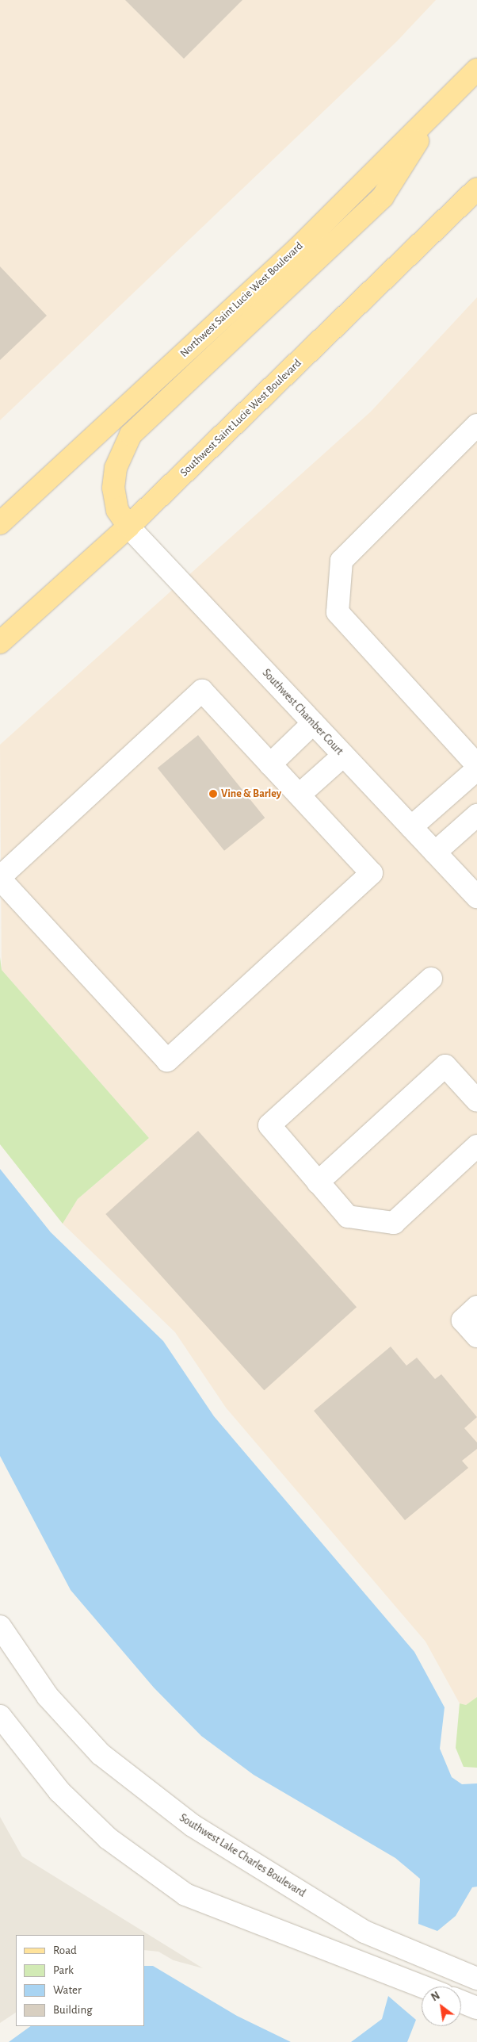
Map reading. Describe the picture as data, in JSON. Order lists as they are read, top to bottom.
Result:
{
  "streets": {
    "main road": ["Northwest Saint Lucie West Boulevard", "Southwest Saint Lucie West Boulevard"],
    "street": ["Southwest Chamber Court", "Southwest Lake Charles Boulevard"]
  },
  "crossings": [
    ["Southwest Saint Lucie West Boulevard", "Southwest Chamber Court"]
  ],
  "places": ["Vine & Barley"],
  "legend": [
    "Road",
    "Park",
    "Water",
    "Building"
  ],
  "north": "top left"
}
